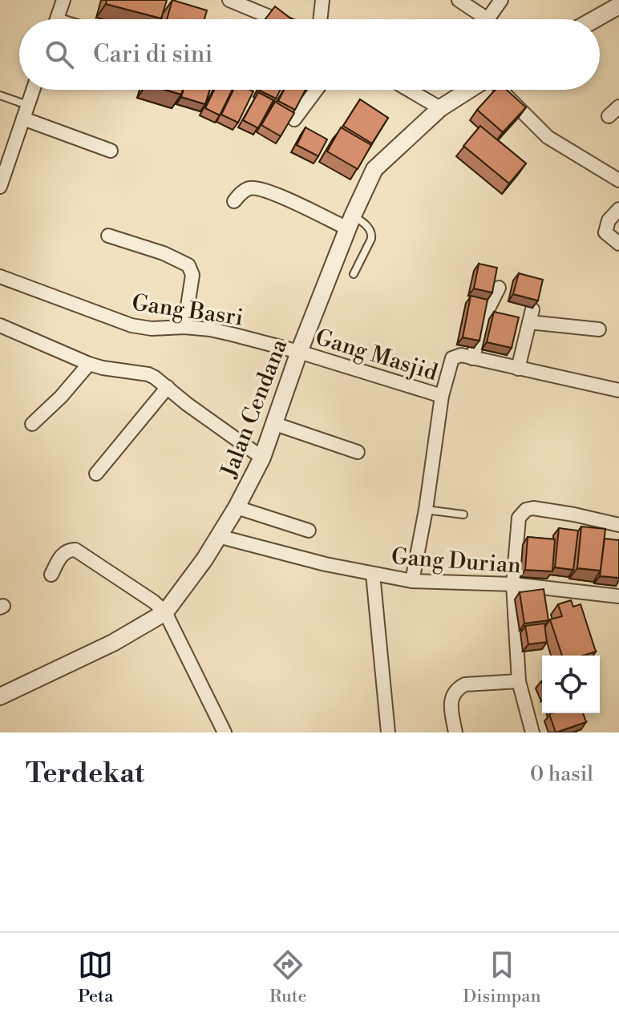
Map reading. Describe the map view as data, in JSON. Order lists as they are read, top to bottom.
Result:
{
  "streets": {
    "street": [
      "Gang Basri",
      "Gang Masjid",
      "Jalan Cendana",
      "Gang Durian"
    ]
  },
  "crossings": [
    ["Gang Basri", "Gang Masjid"],
    ["Gang Basri", "Jalan Cendana"],
    ["Gang Masjid", "Jalan Cendana"],
    ["Jalan Cendana", "Gang Durian"]
  ],
  "page": {
    "search": "Cari di sini",
    "heading": ["Terdekat", "0 hasil"],
    "nav": ["Peta", "Rute", "Disimpan"]
  }
}
